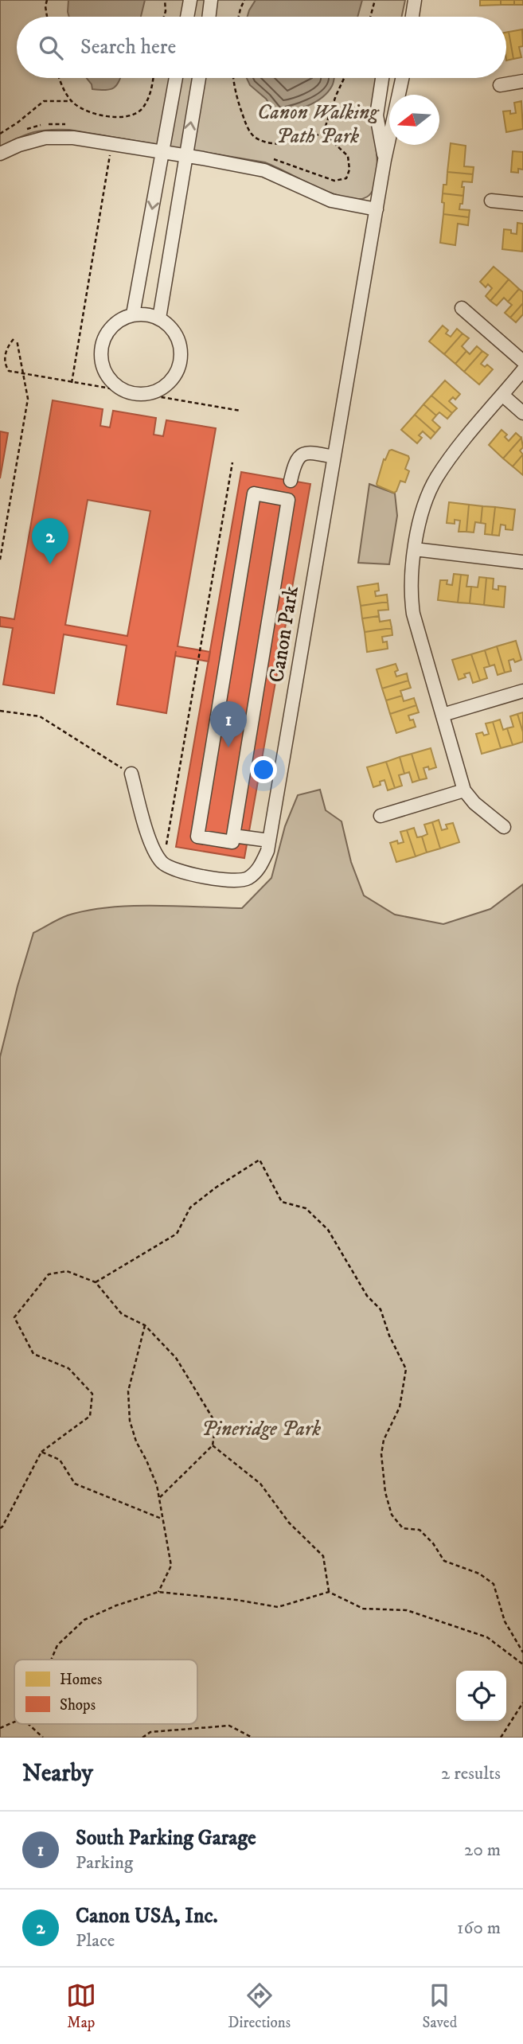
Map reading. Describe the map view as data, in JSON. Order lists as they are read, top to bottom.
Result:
{
  "streets": {
    "street": ["Canon Park"]
  },
  "parks": ["Canon Walking Path Park", "Pineridge Park"],
  "legend": ["Homes", "Shops"],
  "north": "left",
  "page": {
    "search": "Search here",
    "pins": ["2", "1"],
    "heading": ["Nearby", "2 results"],
    "list": [
      {
        "mark": "1",
        "name": "South Parking Garage",
        "note": "Parking",
        "value": "20 m"
      },
      {
        "mark": "2",
        "name": "Canon USA, Inc.",
        "note": "Place",
        "value": "160 m"
      }
    ],
    "nav": ["Map", "Directions", "Saved"]
  }
}
